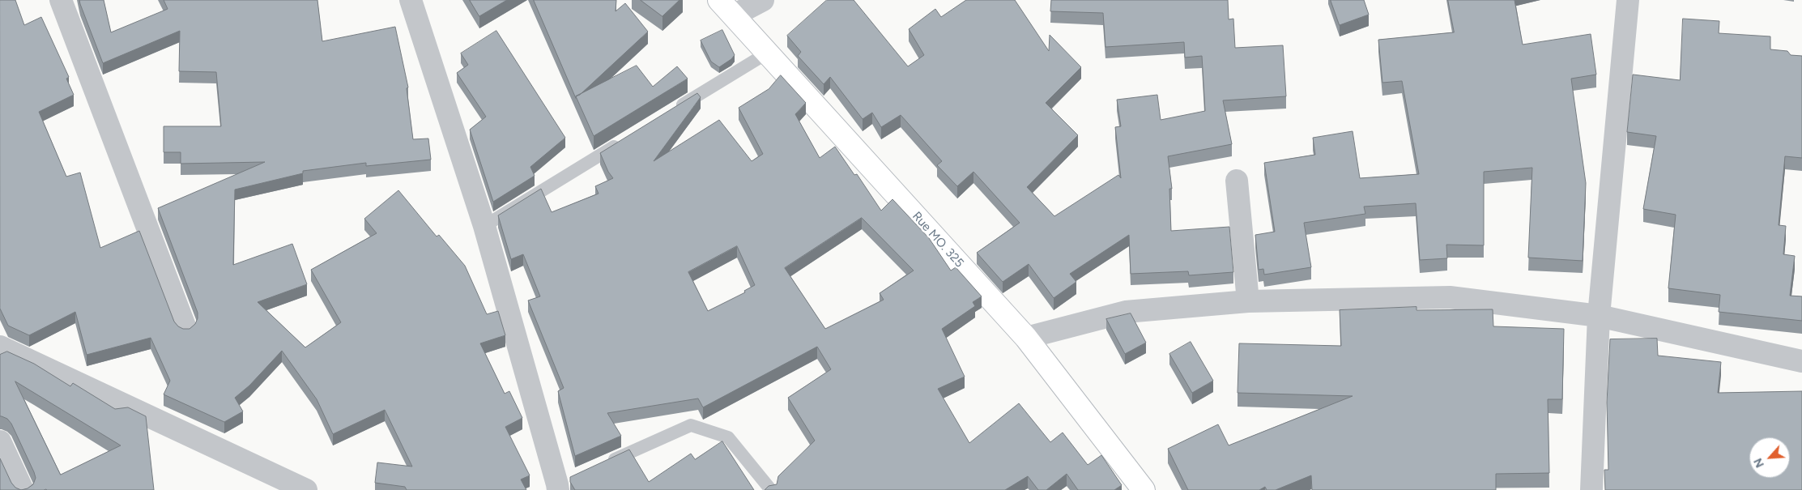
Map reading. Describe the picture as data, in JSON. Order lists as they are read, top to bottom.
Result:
{
  "streets": {
    "street": ["Rue MO. 325"]
  },
  "north": "bottom left"
}
